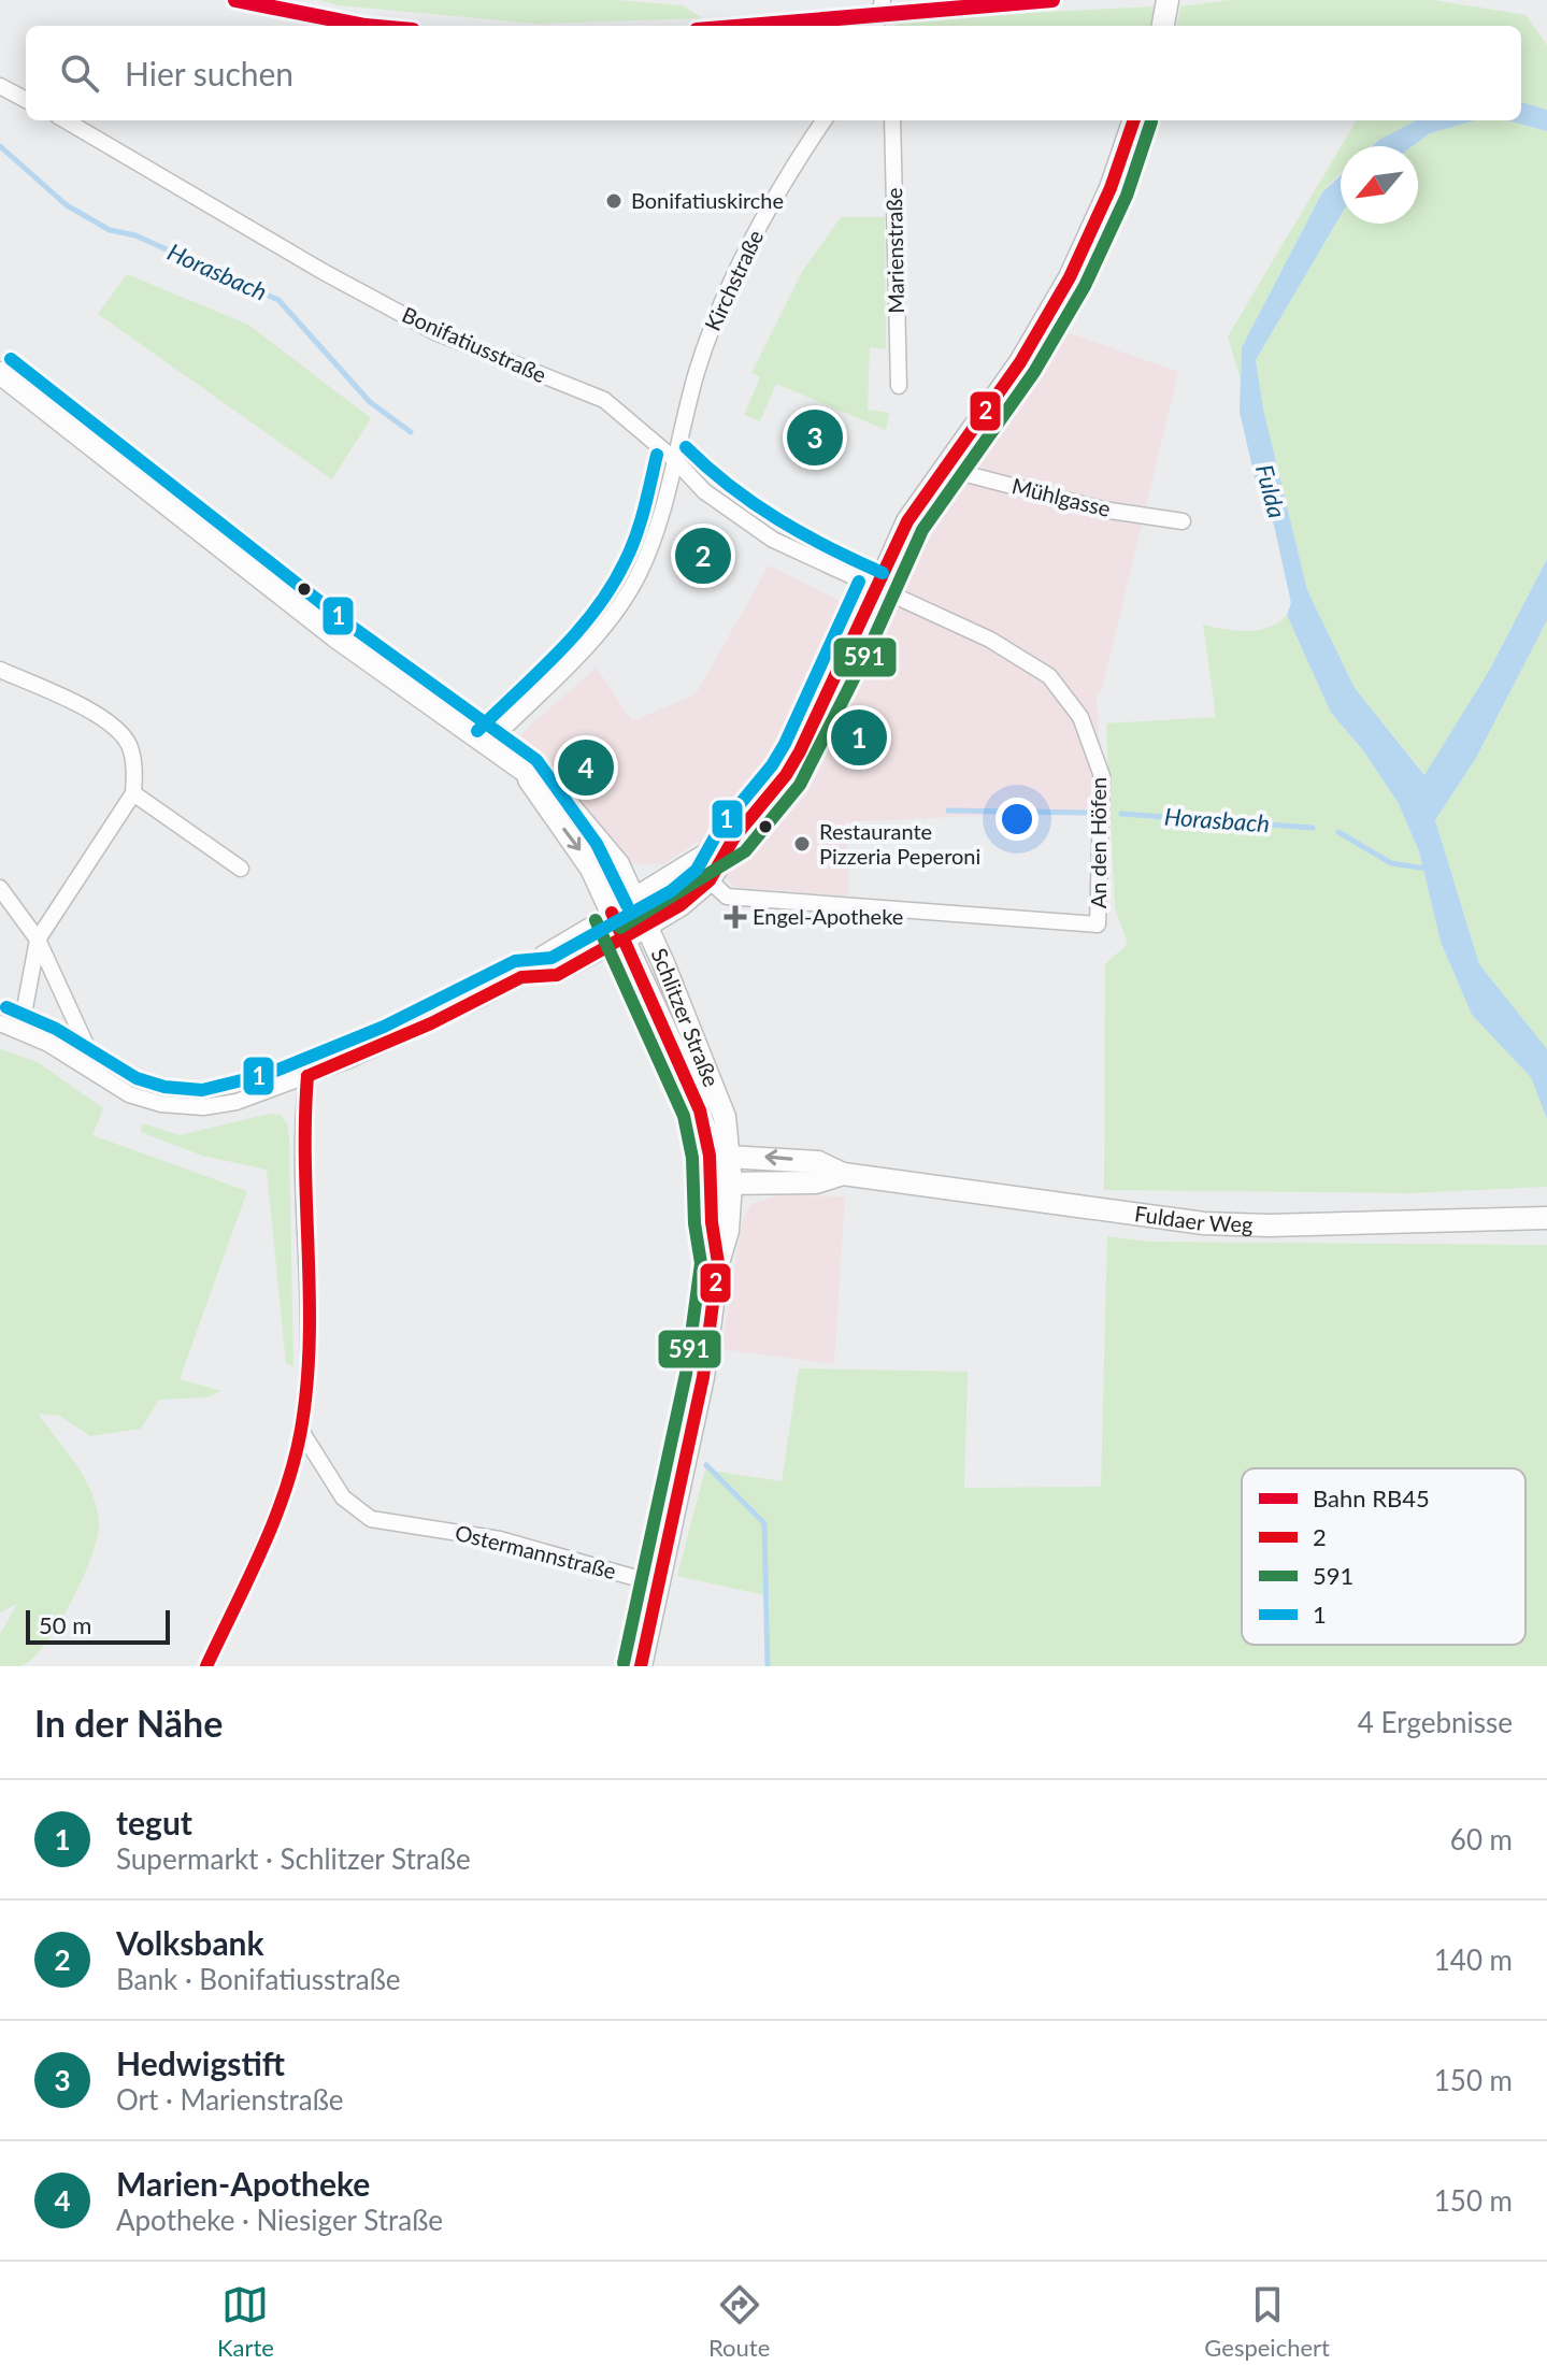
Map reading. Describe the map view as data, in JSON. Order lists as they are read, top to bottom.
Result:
{
  "streets": {
    "main road": ["Schlitzer Straße", "Fuldaer Weg"],
    "street": [
      "Marienstraße",
      "Kirchstraße",
      "Bonifatiusstraße",
      "Mühlgasse",
      "An den Höfen",
      "Ostermannstraße"
    ]
  },
  "crossings": [
    ["Kirchstraße", "Bonifatiusstraße"],
    ["Bonifatiusstraße", "An den Höfen"],
    ["Bonifatiusstraße", "Schlitzer Straße"],
    ["Mühlgasse", "Schlitzer Straße"],
    ["An den Höfen", "Schlitzer Straße"],
    ["Schlitzer Straße", "Fuldaer Weg"],
    ["Schlitzer Straße", "Ostermannstraße"]
  ],
  "water": ["Horasbach", "Fulda"],
  "places": {
    "other": ["Bonifatiuskirche", "Restaurante Pizzeria Peperoni"],
    "health": ["Engel-Apotheke"]
  },
  "lines": [
    "rail line RB45",
    "transit line 2",
    "transit line 591",
    "transit line 1"
  ],
  "legend": [
    "Bahn RB45",
    "2",
    "591",
    "1"
  ],
  "scale_bar": "50 m",
  "north": "bottom left",
  "page": {
    "search": "Hier suchen",
    "pins": [
      "3",
      "2",
      "1",
      "4"
    ],
    "scale": "50 m",
    "heading": ["In der Nähe", "4 Ergebnisse"],
    "list": [
      {
        "mark": "1",
        "name": "tegut",
        "note": "Supermarkt · Schlitzer Straße",
        "value": "60 m"
      },
      {
        "mark": "2",
        "name": "Volksbank",
        "note": "Bank · Bonifatiusstraße",
        "value": "140 m"
      },
      {
        "mark": "3",
        "name": "Hedwigstift",
        "note": "Ort · Marienstraße",
        "value": "150 m"
      },
      {
        "mark": "4",
        "name": "Marien-Apotheke",
        "note": "Apotheke · Niesiger Straße",
        "value": "150 m"
      }
    ],
    "nav": ["Karte", "Route", "Gespeichert"]
  }
}
